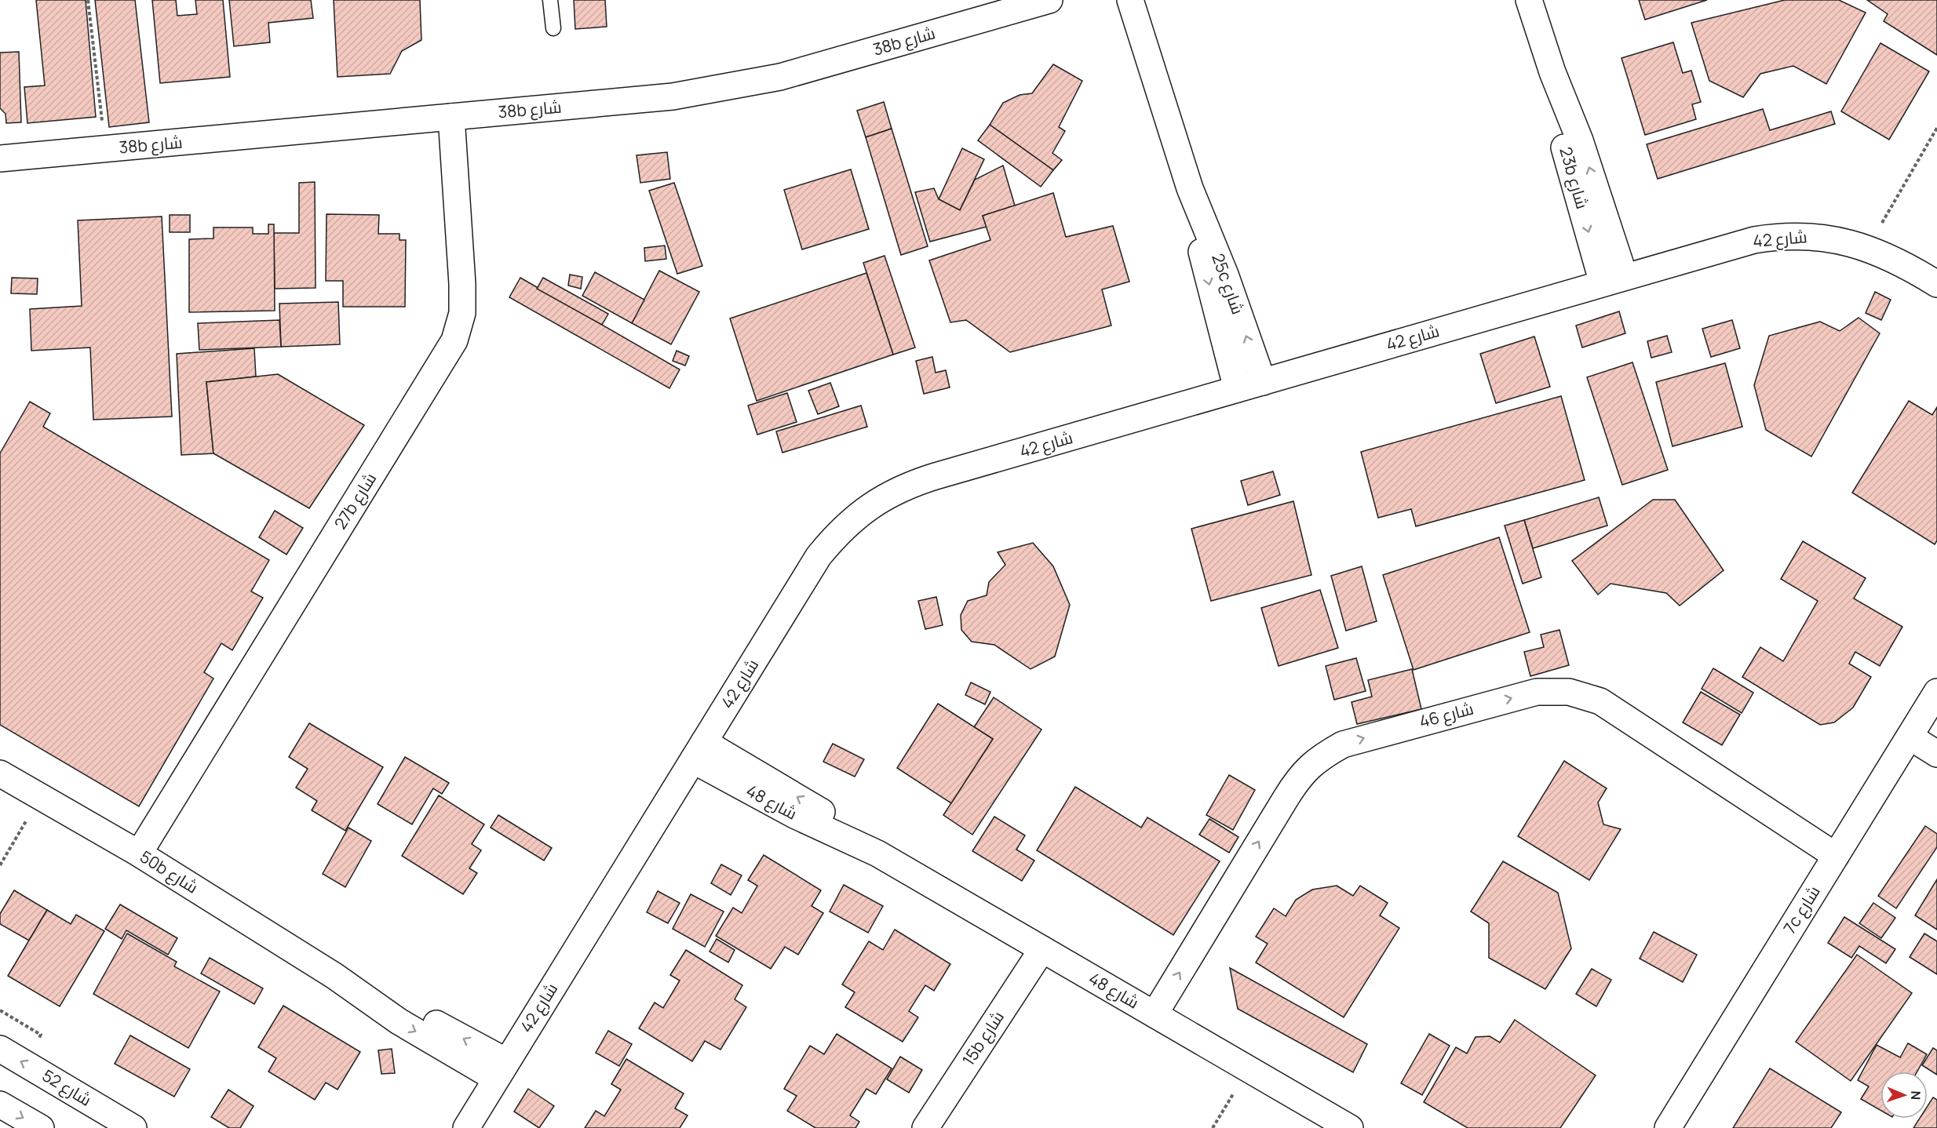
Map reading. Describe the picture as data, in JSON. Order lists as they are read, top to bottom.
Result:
{
  "streets": {
    "street": [
      "38b شارع",
      "23b شارع",
      "شارع 42",
      "25c شارع",
      "27b شارع",
      "شارع 46",
      "شارع 48",
      "50b شارع",
      "7c شارع",
      "15b شارع",
      "شارع 52"
    ]
  },
  "crossings": [
    ["38b شارع", "27b شارع"],
    ["23b شارع", "شارع 42"],
    ["شارع 42", "25c شارع"],
    ["شارع 42", "شارع 48"],
    ["شارع 42", "50b شارع"],
    ["27b شارع", "50b شارع"],
    ["شارع 46", "شارع 48"],
    ["شارع 46", "7c شارع"],
    ["شارع 48", "15b شارع"]
  ],
  "north": "right"
}
